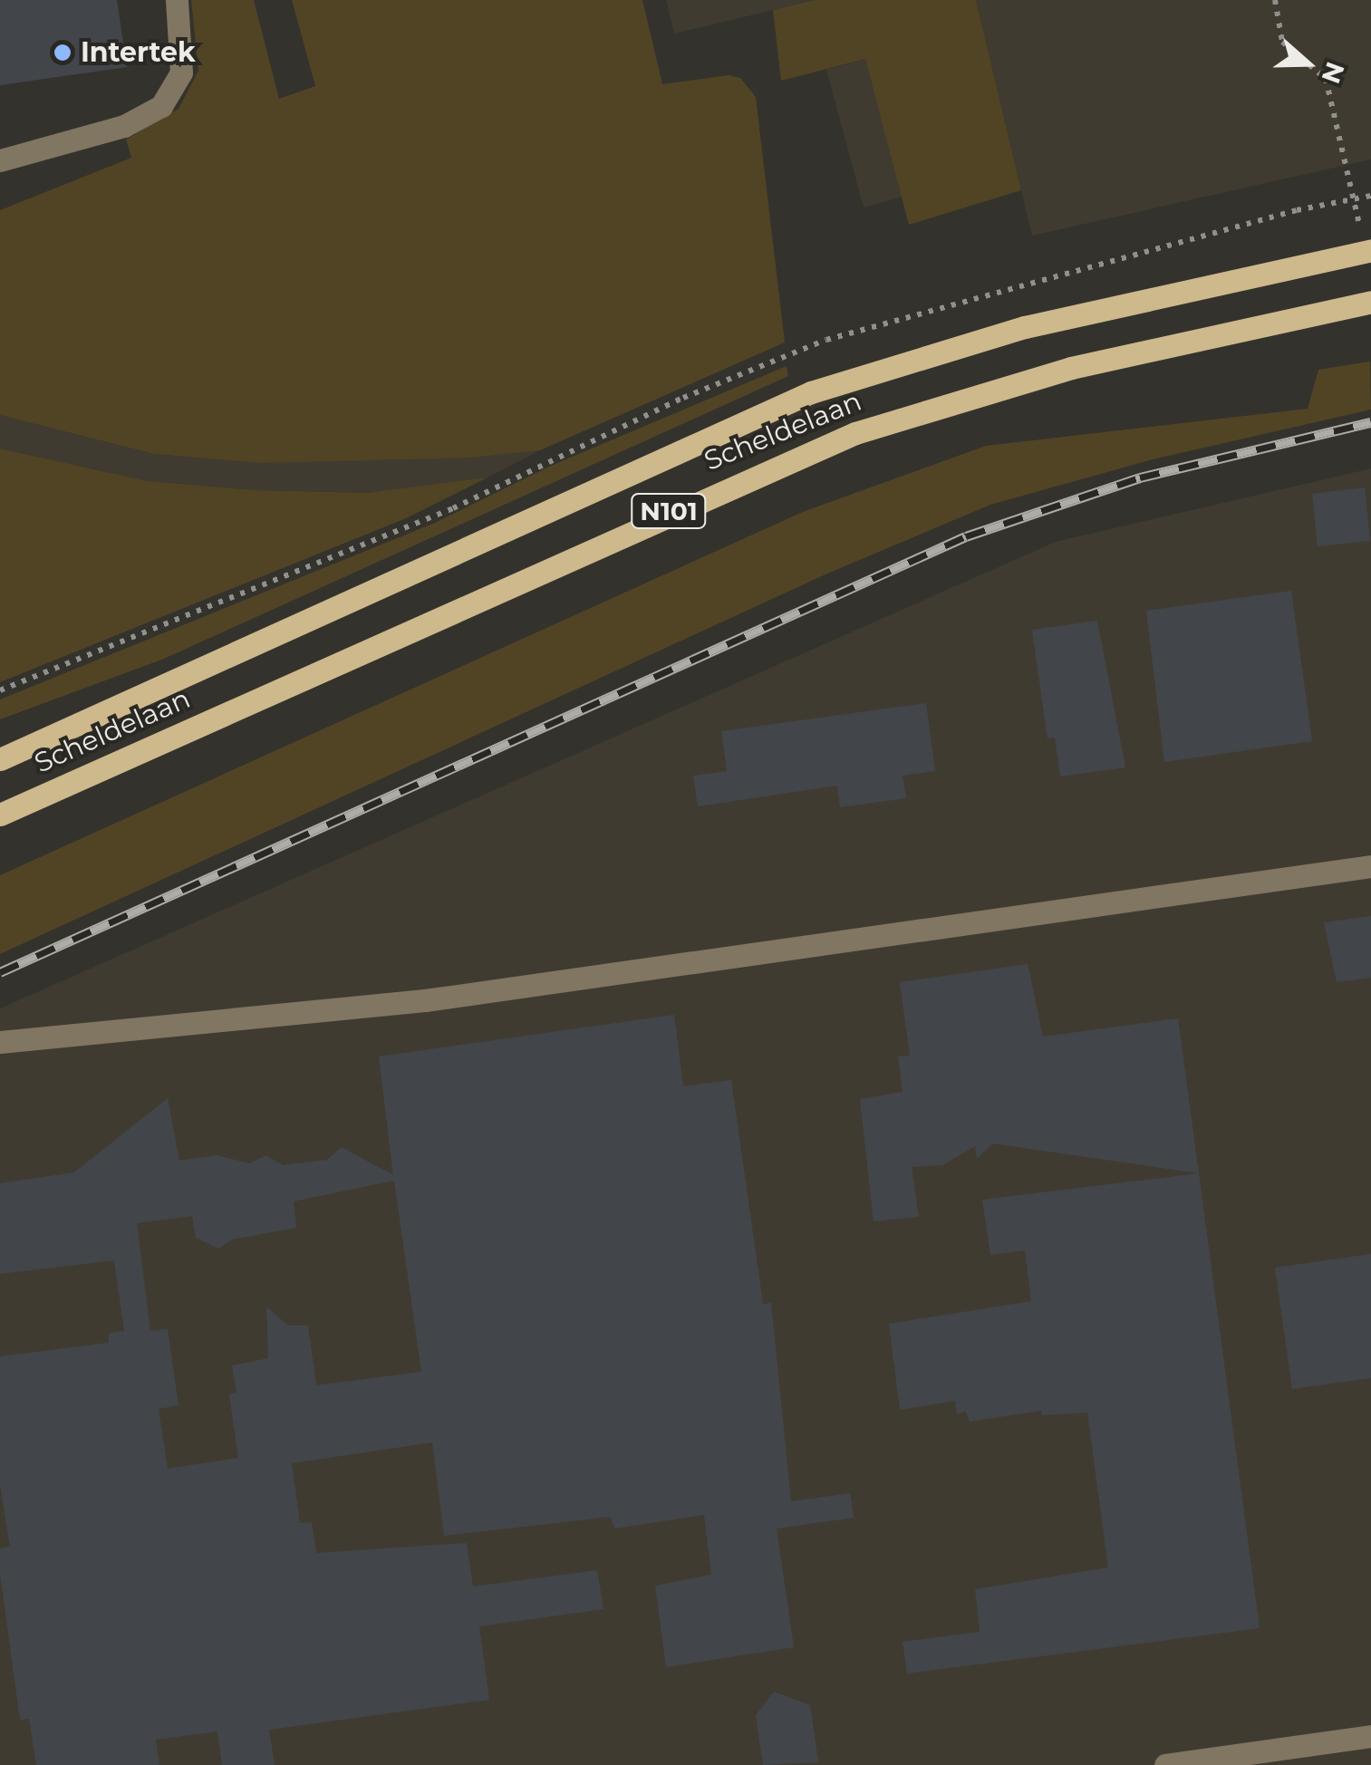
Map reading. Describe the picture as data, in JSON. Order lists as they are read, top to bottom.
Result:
{
  "streets": {
    "main road": ["Scheldelaan", "N101"]
  },
  "places": ["Intertek"],
  "north": "right"
}
